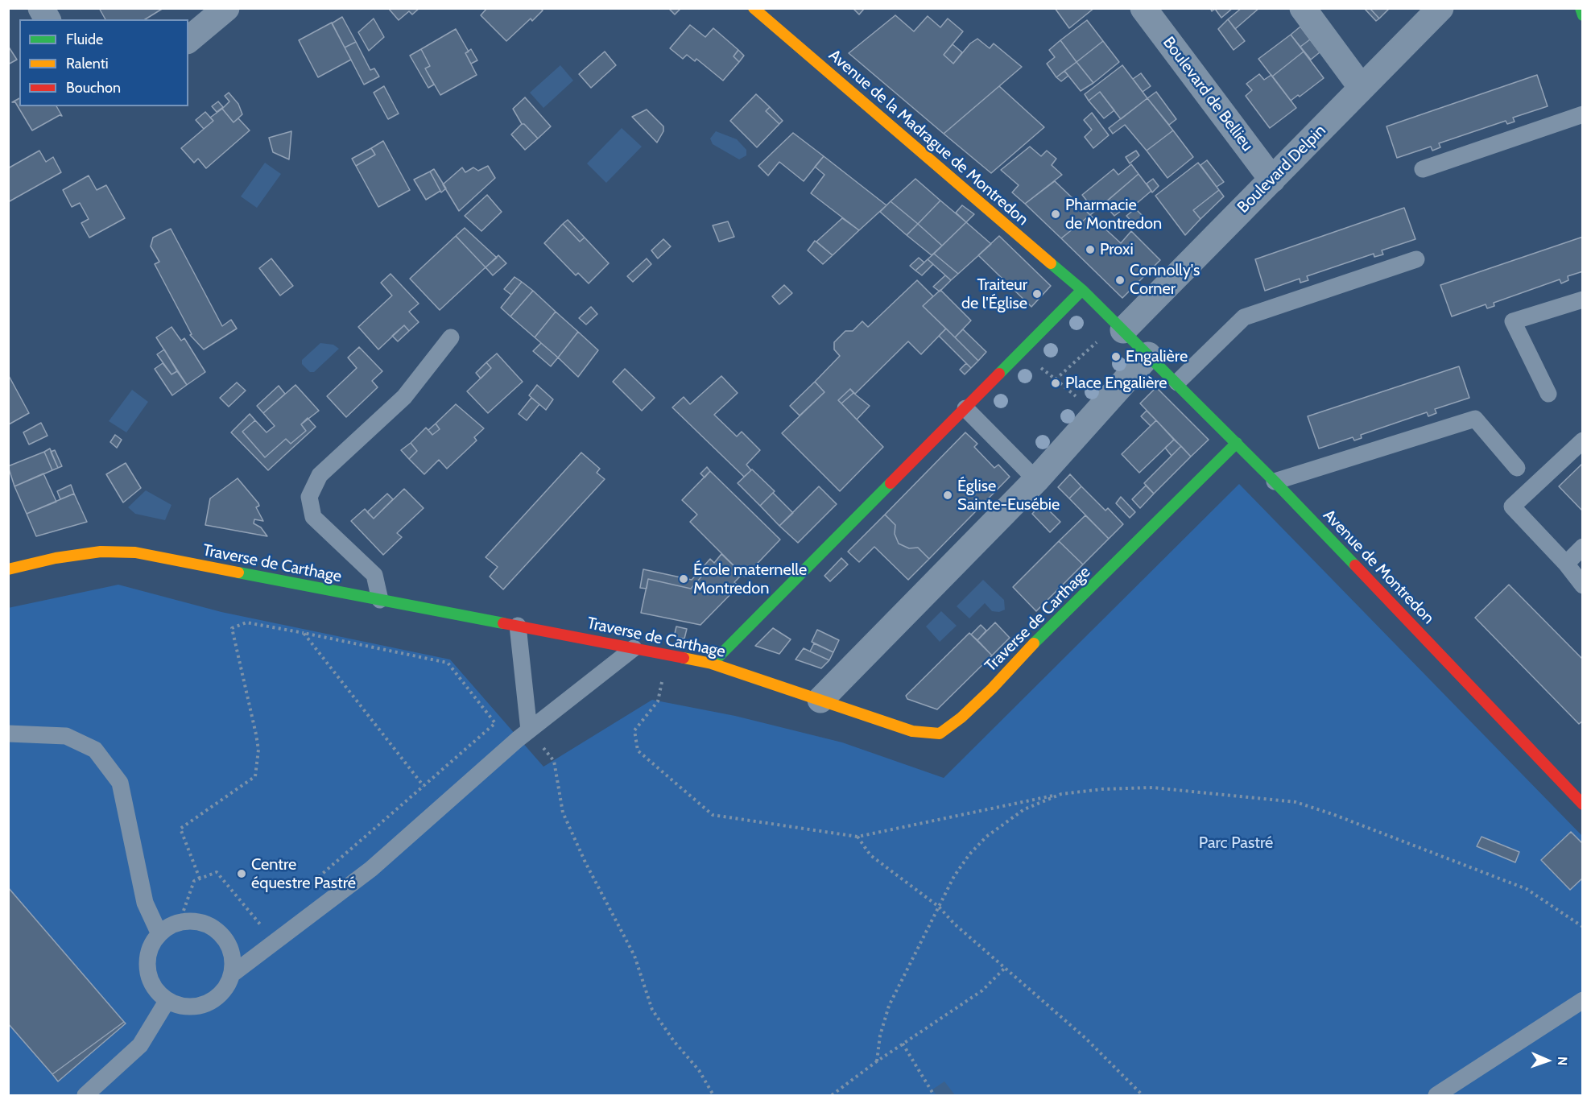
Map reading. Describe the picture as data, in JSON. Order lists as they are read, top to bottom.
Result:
{
  "streets": {
    "street": [
      "Boulevard de Bellieu",
      "Avenue de la Madrague de Montredon",
      "Boulevard Delpin",
      "Traverse de Carthage",
      "Avenue de Montredon"
    ]
  },
  "crossings": [
    ["Boulevard de Bellieu", "Boulevard Delpin"],
    ["Traverse de Carthage", "Avenue de Montredon"]
  ],
  "parks": ["Parc Pastré"],
  "places": [
    "Pharmacie de Montredon",
    "Proxi",
    "Connolly's Corner",
    "Traiteur de l'Église",
    "Engalière",
    "Place Engalière",
    "Église Sainte-Eusébie",
    "École maternelle Montredon",
    "Centre équestre Pastré"
  ],
  "legend": ["Fluide", "Ralenti", "Bouchon"],
  "north": "right"
}
